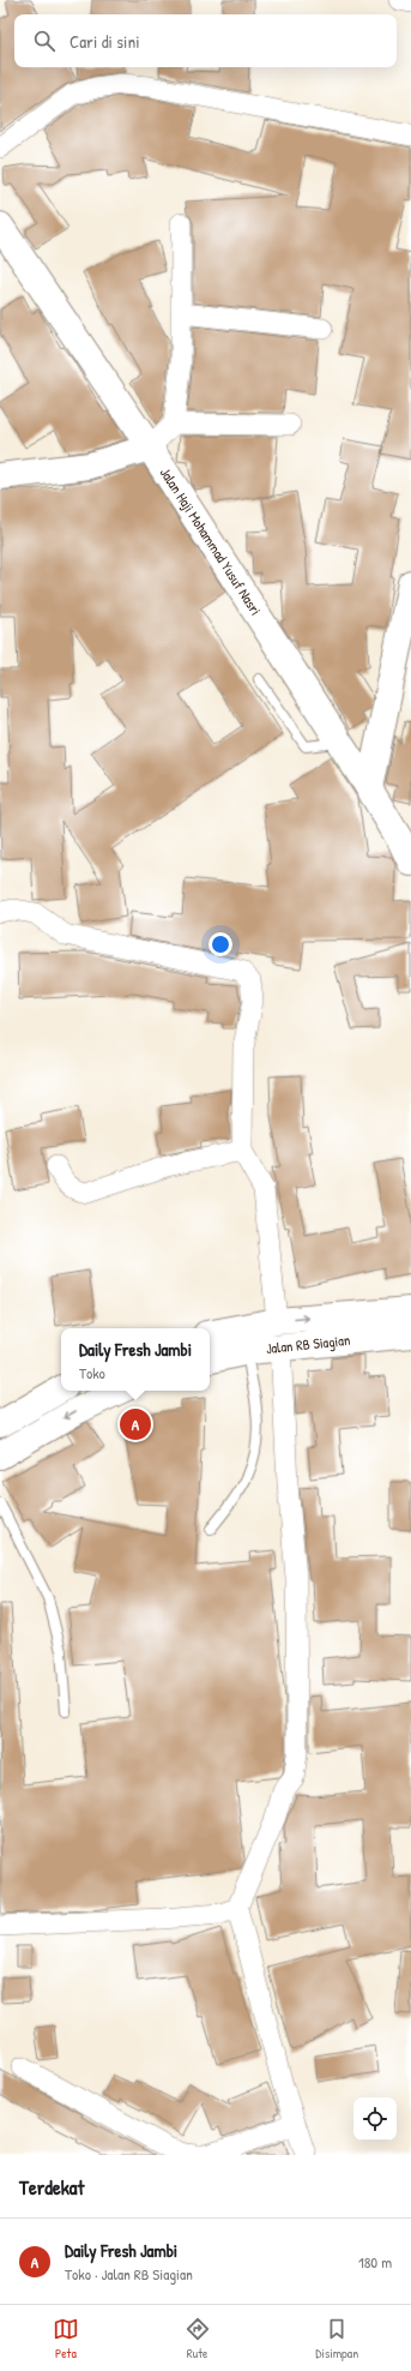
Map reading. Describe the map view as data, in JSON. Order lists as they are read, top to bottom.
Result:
{
  "streets": {
    "main road": ["Jalan Haji Mohammad Yusuf Nasri", "Jalan RB Siagian"]
  },
  "page": {
    "search": "Cari di sini",
    "popup": ["Daily Fresh Jambi", "Toko"],
    "pins": "A",
    "heading": "Terdekat",
    "list": [
      {
        "mark": "A",
        "name": "Daily Fresh Jambi",
        "note": "Toko · Jalan RB Siagian",
        "value": "180 m"
      }
    ],
    "nav": ["Peta", "Rute", "Disimpan"]
  }
}
